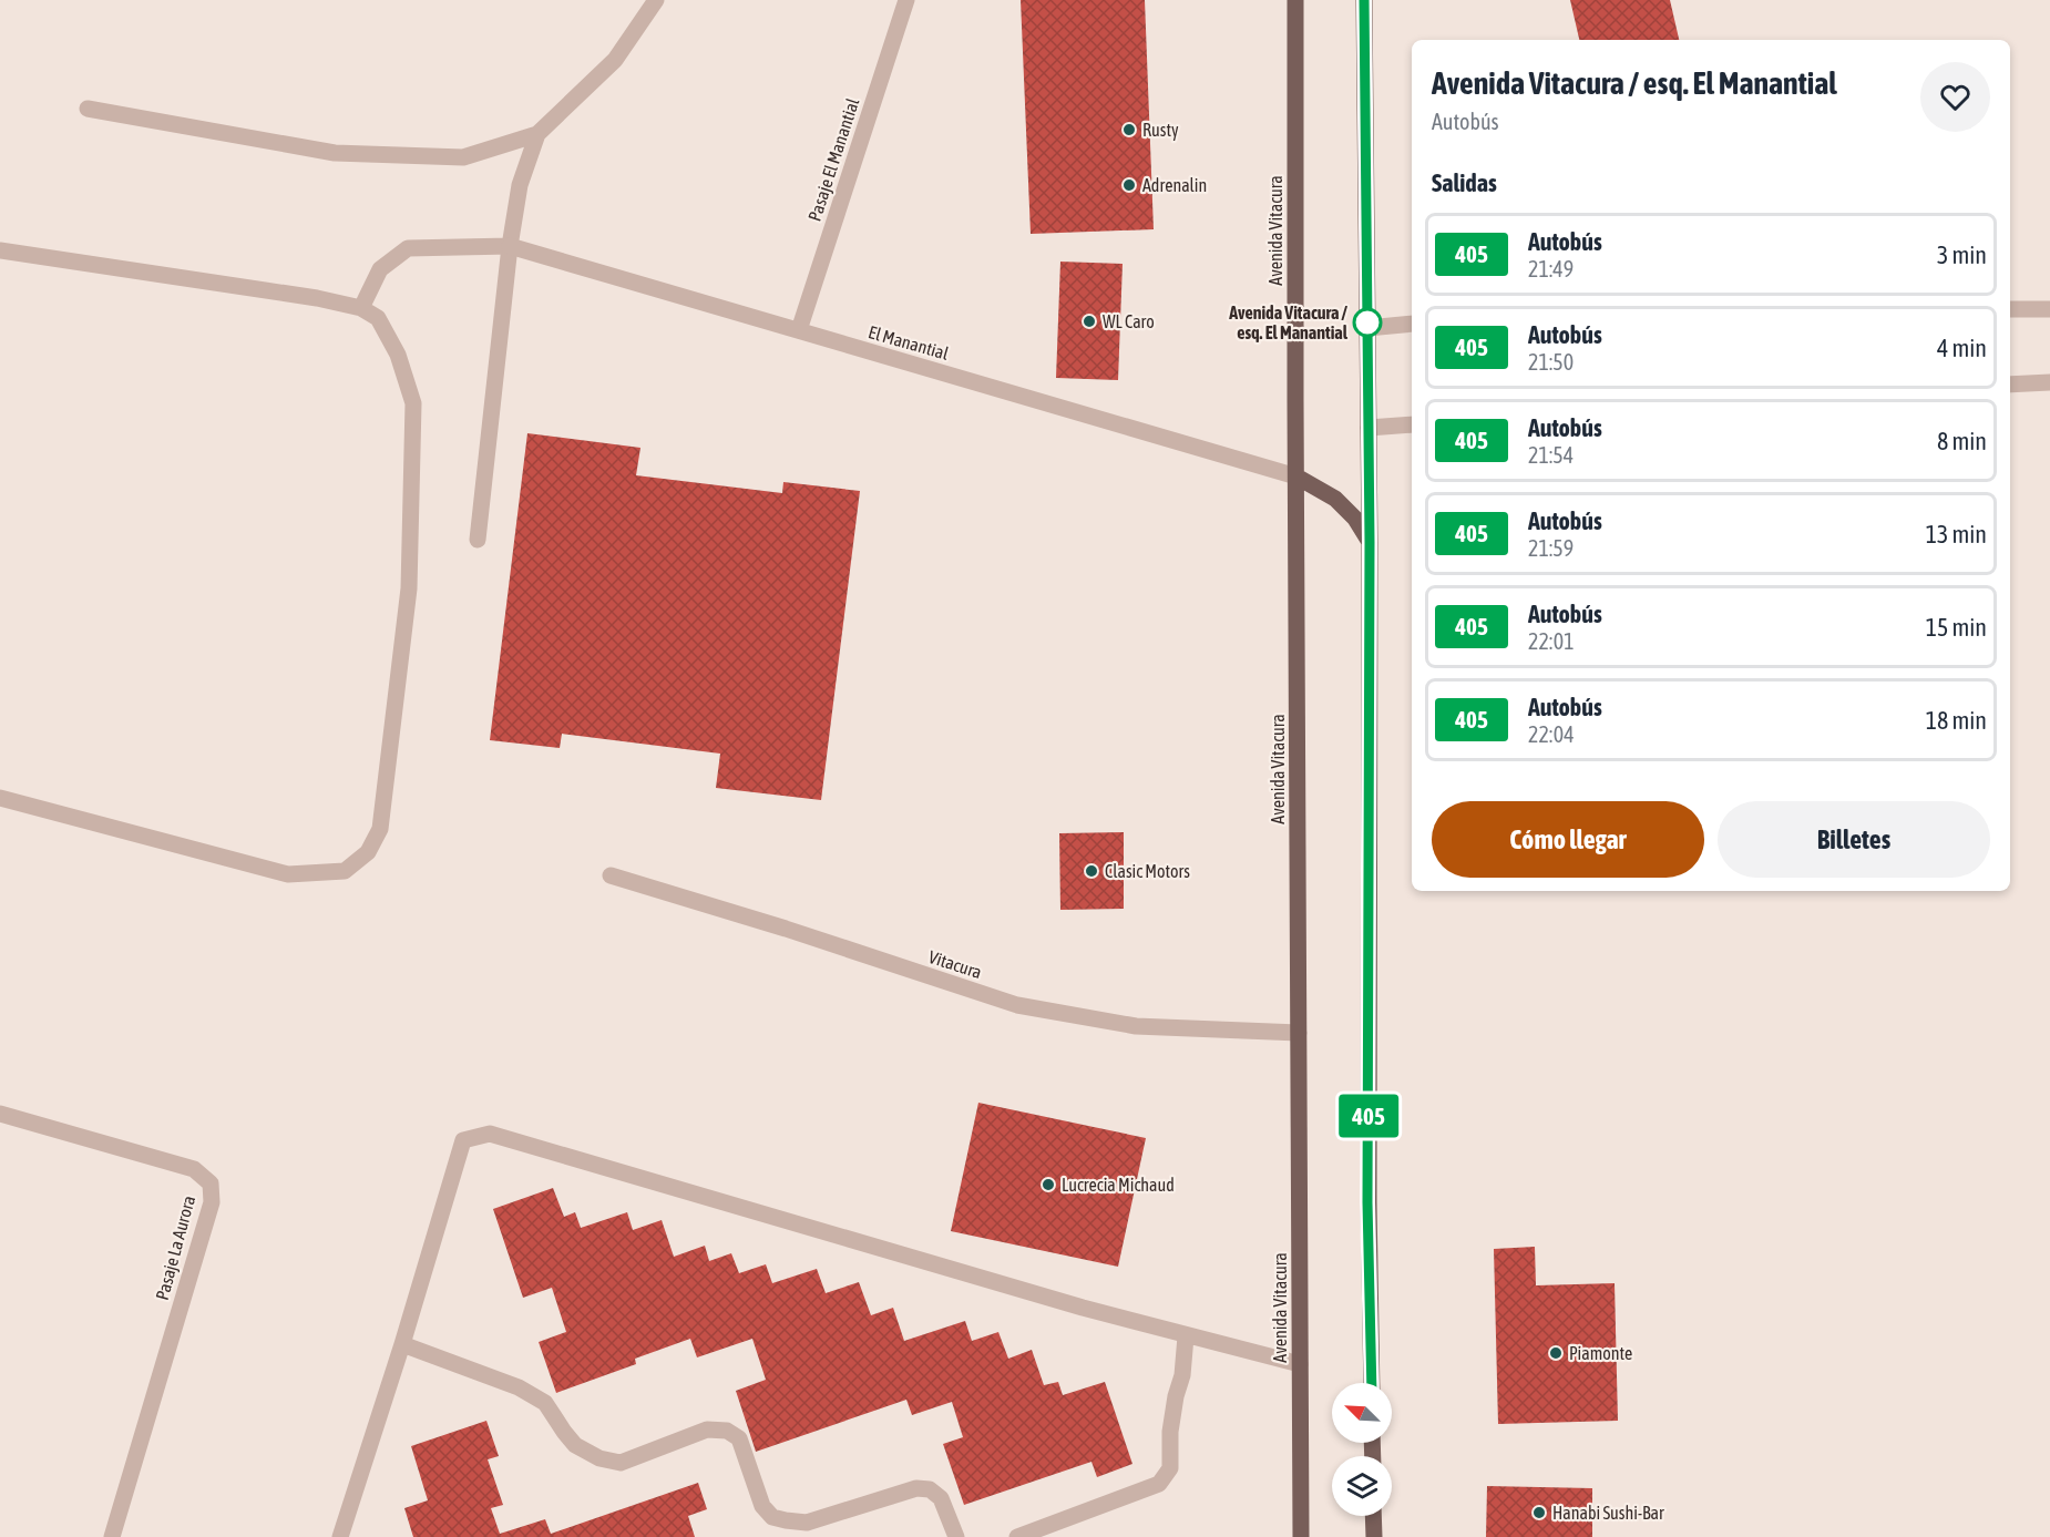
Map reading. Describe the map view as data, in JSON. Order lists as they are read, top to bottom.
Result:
{
  "streets": {
    "main road": ["Avenida Vitacura"],
    "street": [
      "Pasaje El Manantial",
      "El Manantial",
      "Vitacura",
      "Pasaje La Aurora"
    ]
  },
  "crossings": [
    ["Pasaje El Manantial", "El Manantial"],
    ["Avenida Vitacura", "El Manantial"],
    ["Avenida Vitacura", "Vitacura"]
  ],
  "places": [
    "Rusty",
    "Adrenalin",
    "WL Caro",
    "Avenida Vitacura / esq. El Manantial",
    "Clasic Motors",
    "Lucrecia Michaud",
    "Piamonte",
    "Hanabi Sushi-Bar"
  ],
  "lines": ["bus line 405"],
  "north": "top left",
  "page": {
    "on_map": "405",
    "heading": [
      ["Avenida Vitacura / esq. El Manantial", "Autobús"],
      "Salidas"
    ],
    "list": [
      {
        "mark": "405",
        "name": "Autobús",
        "note": "21:49",
        "value": "3 min"
      },
      {
        "mark": "405",
        "name": "Autobús",
        "note": "21:50",
        "value": "4 min"
      },
      {
        "mark": "405",
        "name": "Autobús",
        "note": "21:54",
        "value": "8 min"
      },
      {
        "mark": "405",
        "name": "Autobús",
        "note": "21:59",
        "value": "13 min"
      },
      {
        "mark": "405",
        "name": "Autobús",
        "note": "22:01",
        "value": "15 min"
      },
      {
        "mark": "405",
        "name": "Autobús",
        "note": "22:04",
        "value": "18 min"
      }
    ],
    "buttons": ["Cómo llegar", "Billetes"]
  }
}
